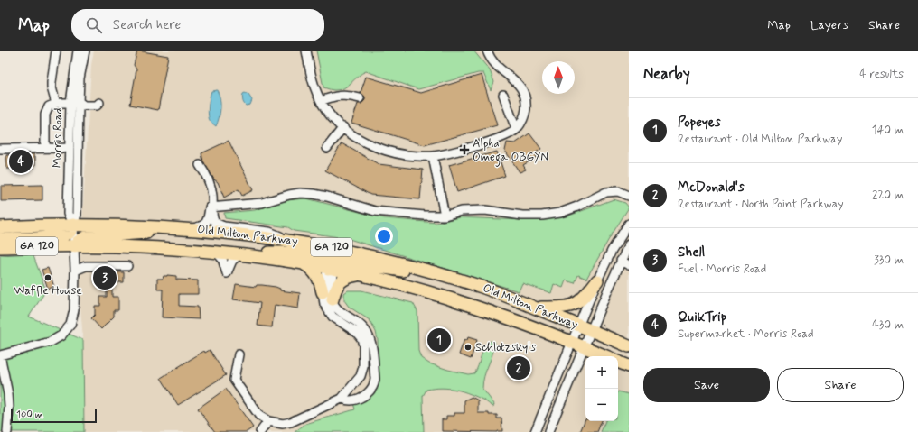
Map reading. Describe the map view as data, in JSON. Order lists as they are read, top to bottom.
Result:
{
  "streets": {
    "highway": ["Old Milton Parkway", "GA 120"],
    "street": ["Morris Road"]
  },
  "crossings": [
    ["Morris Road", "Old Milton Parkway"]
  ],
  "places": {
    "health": ["Alpha Omega OBGYN"],
    "other": ["Waffle House", "Schlotzsky's"]
  },
  "scale_bar": "100 m",
  "north": "top",
  "page": {
    "header": "Map",
    "search": "Search here",
    "nav": ["Map", "Layers", "Share"],
    "heading": ["Nearby", "4 results"],
    "list": [
      {
        "mark": "1",
        "name": "Popeyes",
        "note": "Restaurant · Old Milton Parkway",
        "value": "140 m"
      },
      {
        "mark": "2",
        "name": "McDonald's",
        "note": "Restaurant · North Point Parkway",
        "value": "220 m"
      },
      {
        "mark": "3",
        "name": "Shell",
        "note": "Fuel · Morris Road",
        "value": "330 m"
      },
      {
        "mark": "4",
        "name": "QuikTrip",
        "note": "Supermarket · Morris Road",
        "value": "430 m"
      }
    ],
    "pins": [
      "4",
      "3",
      "1",
      "2"
    ],
    "map_buttons": ["+", "−"],
    "buttons": ["Save", "Share"],
    "scale": "100 m"
  }
}
